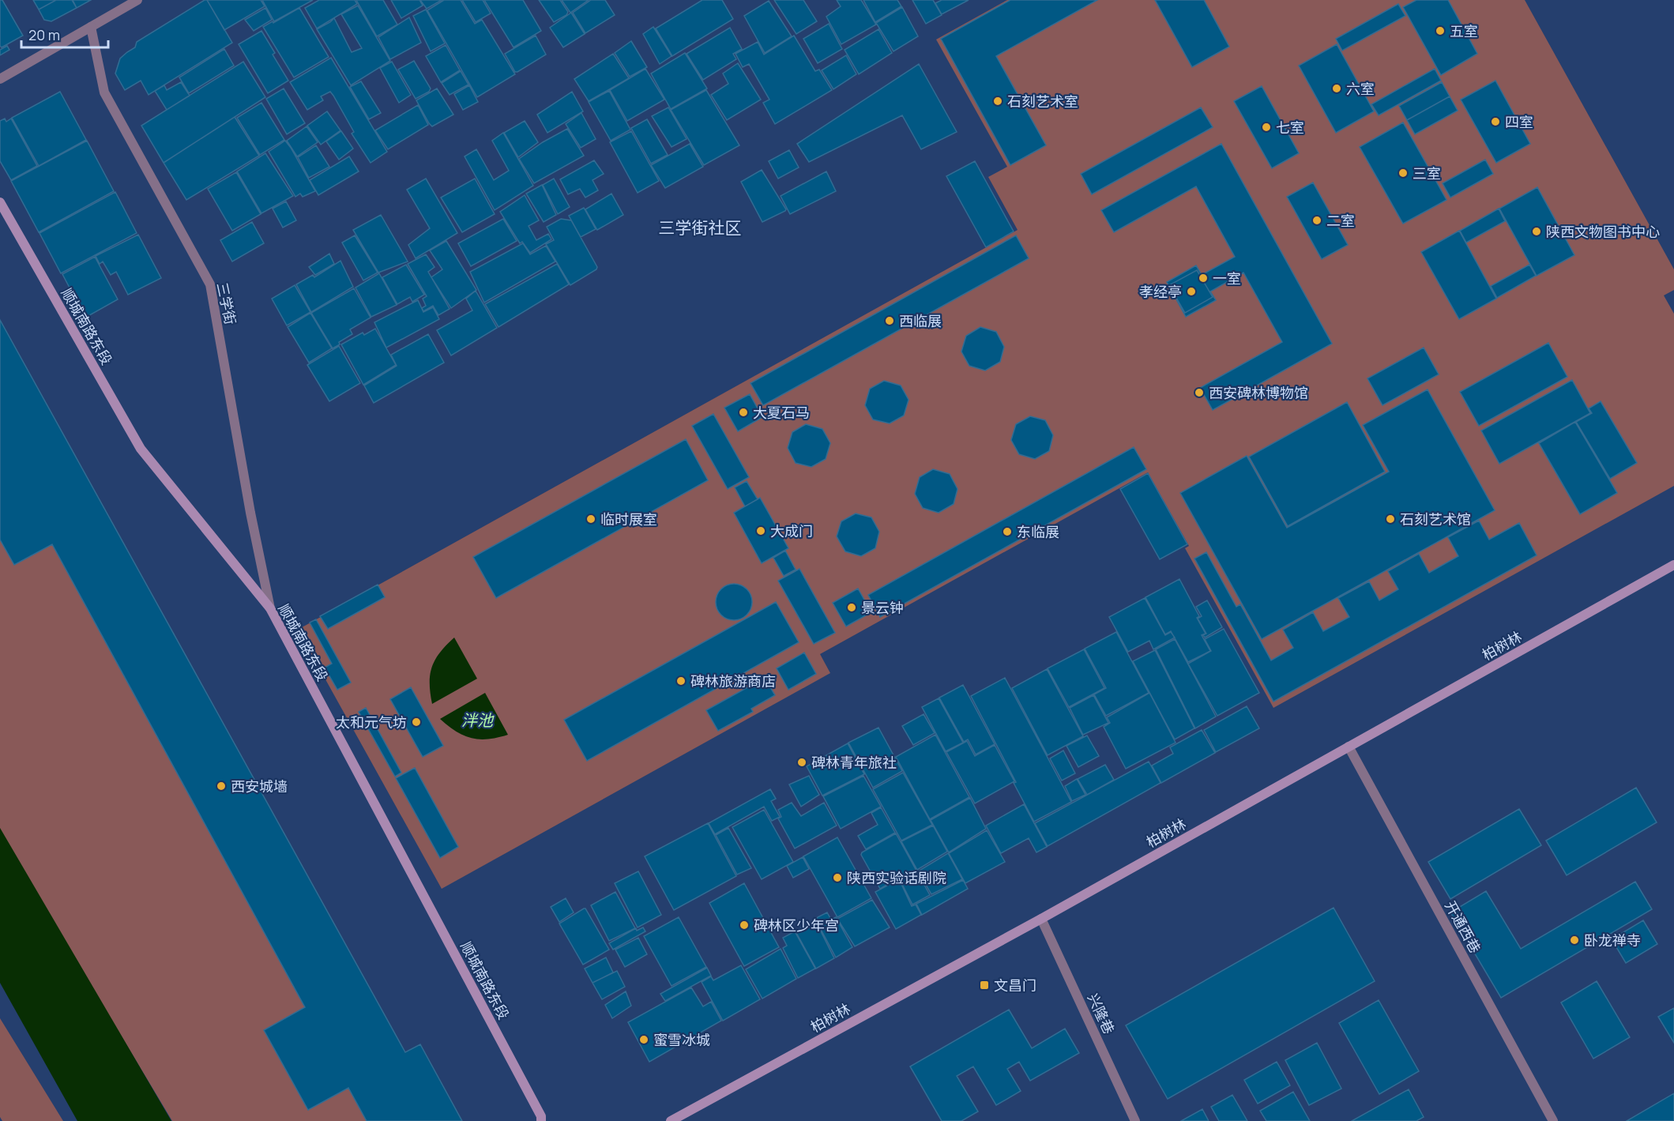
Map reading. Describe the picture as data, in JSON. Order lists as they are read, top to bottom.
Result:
{
  "streets": {
    "main road": ["顺城南路东段", "柏树林"],
    "street": ["三学街", "开通西巷", "兴隆巷"]
  },
  "crossings": [
    ["三学街", "顺城南路东段"],
    ["柏树林", "开通西巷"],
    ["柏树林", "兴隆巷"]
  ],
  "districts": ["三学街社区"],
  "water": ["泮池"],
  "places": {
    "other": [
      "五室",
      "六室",
      "石刻艺术室",
      "四室",
      "七室",
      "三室",
      "二室",
      "陕西文物图书中心",
      "一室",
      "孝经亭",
      "西临展",
      "西安碑林博物馆",
      "大夏石马",
      "临时展室",
      "石刻艺术馆",
      "大成门",
      "东临展",
      "景云钟",
      "碑林旅游商店",
      "太和元气坊",
      "碑林青年旅社",
      "西安城墙",
      "陕西实验话剧院",
      "碑林区少年宫",
      "卧龙禅寺",
      "蜜雪冰城"
    ],
    "transit": ["文昌门"]
  },
  "scale_bar": "20 m"
}
